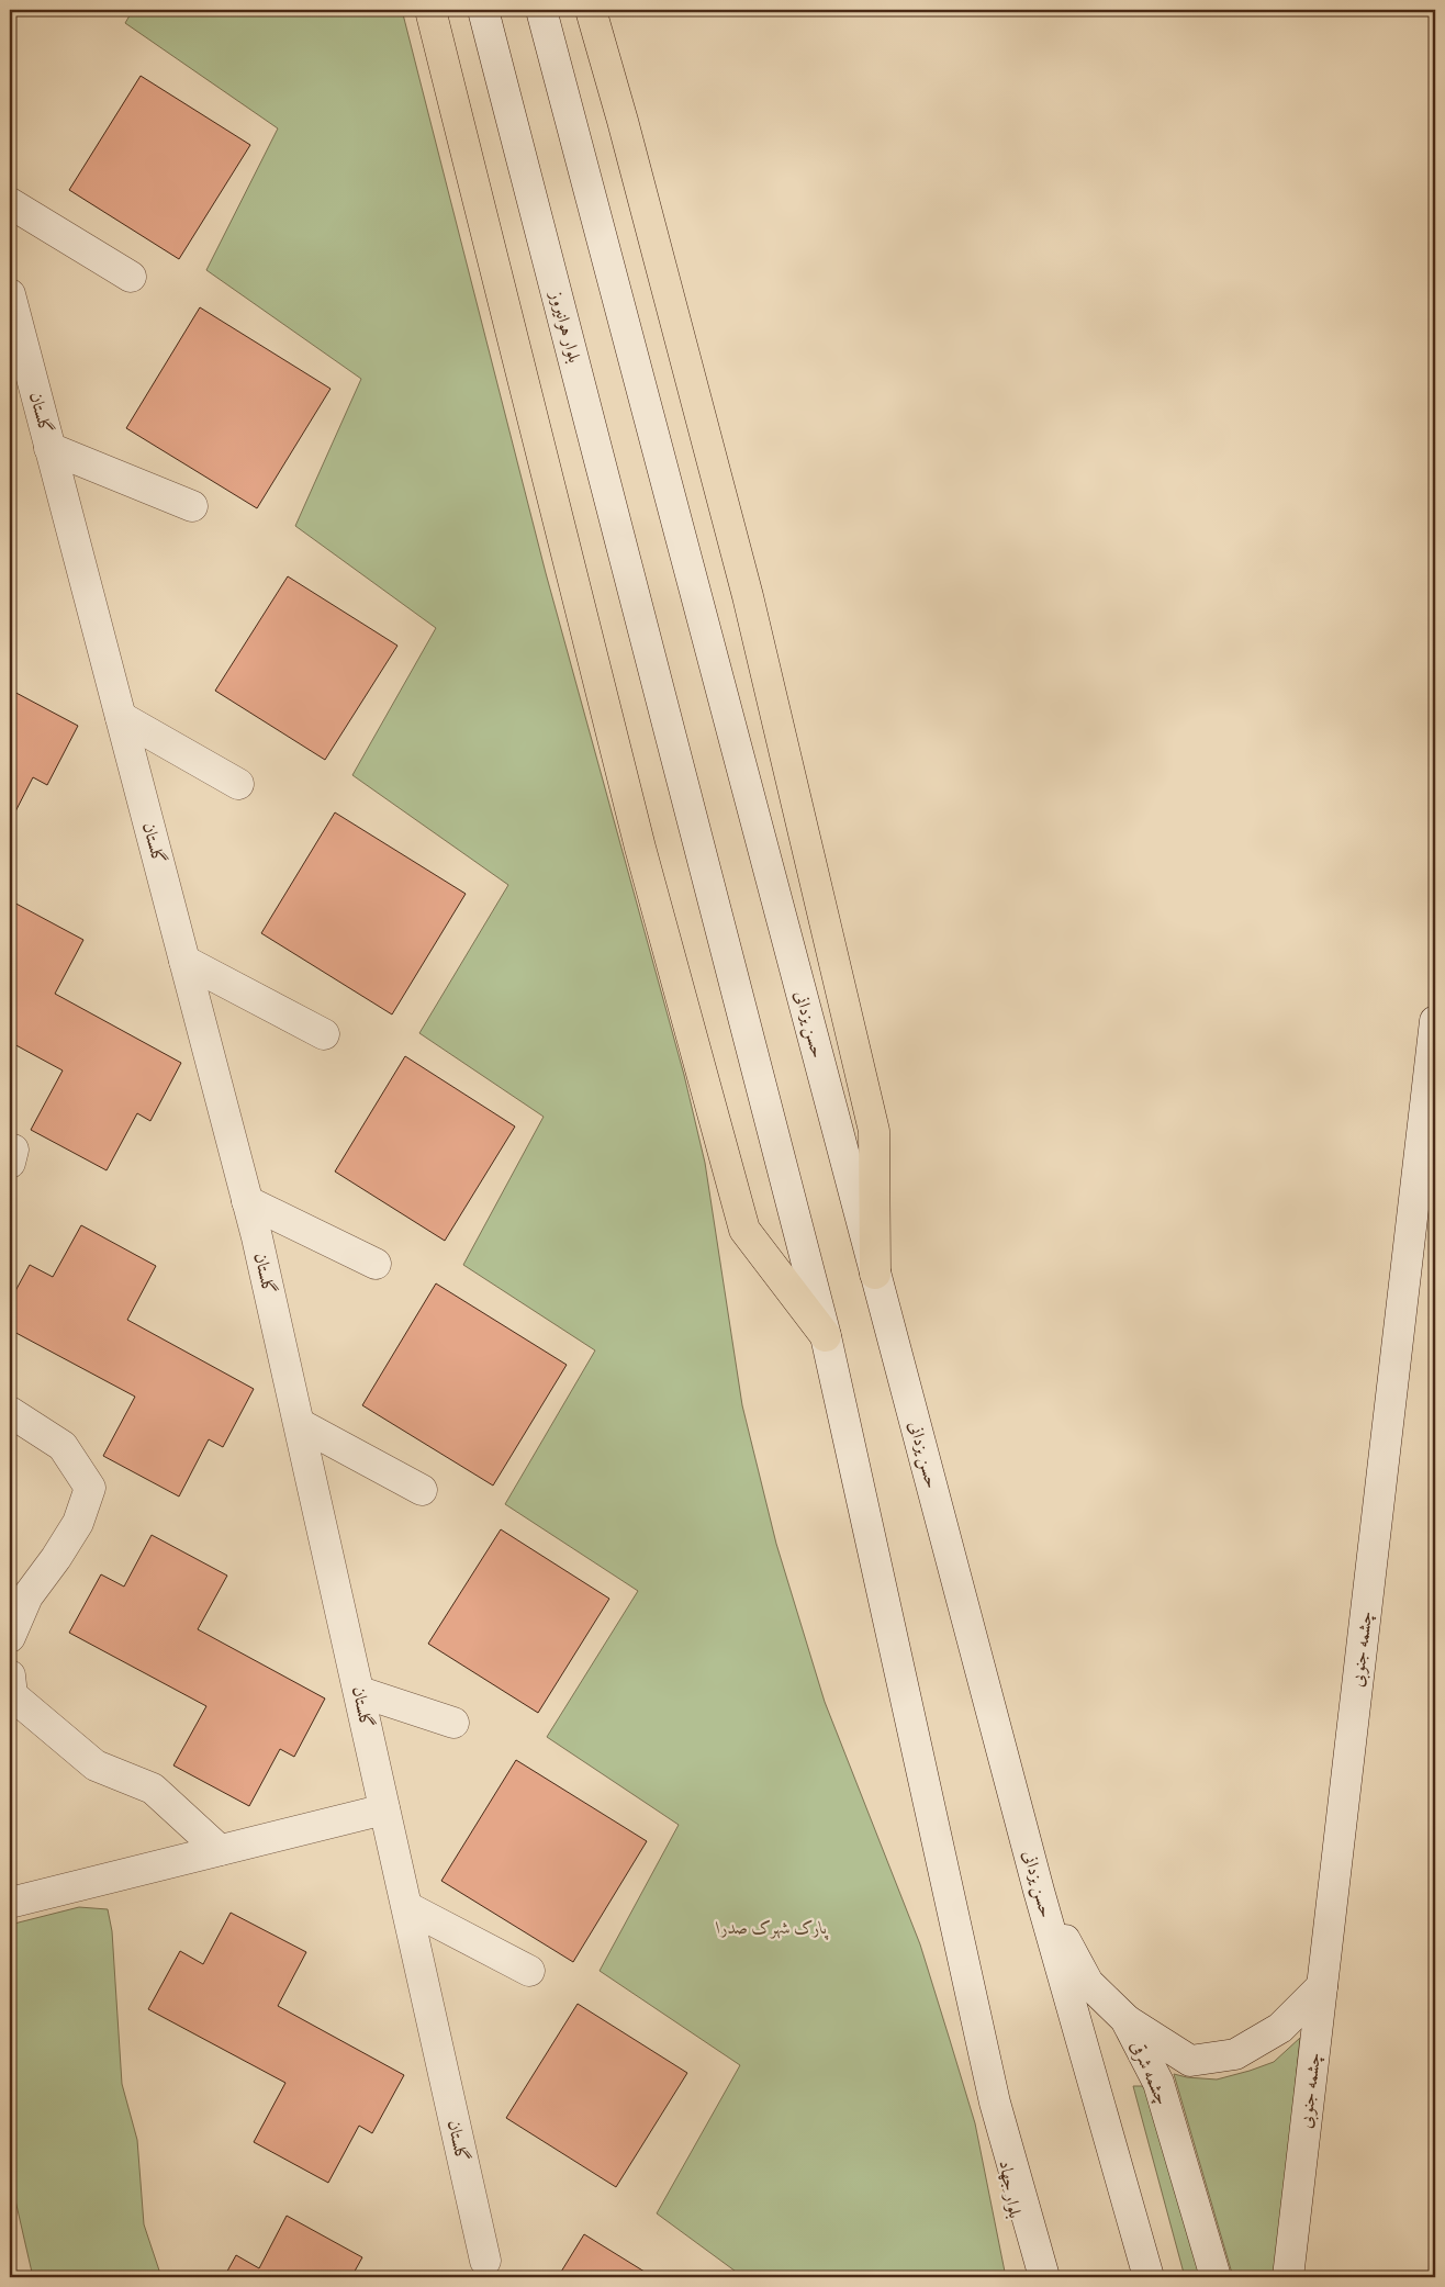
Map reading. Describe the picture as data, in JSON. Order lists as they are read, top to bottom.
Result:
{
  "streets": {
    "street": [
      "بلوار هوانیروز",
      "گلستان",
      "حسن یزدانی",
      "چشمه جنوبی",
      "چشمه شرقی",
      "بلوار جهاد"
    ]
  },
  "crossings": [
    ["حسن یزدانی", "چشمه شرقی"]
  ],
  "parks": ["پارک شهرک صدرا"]
}
